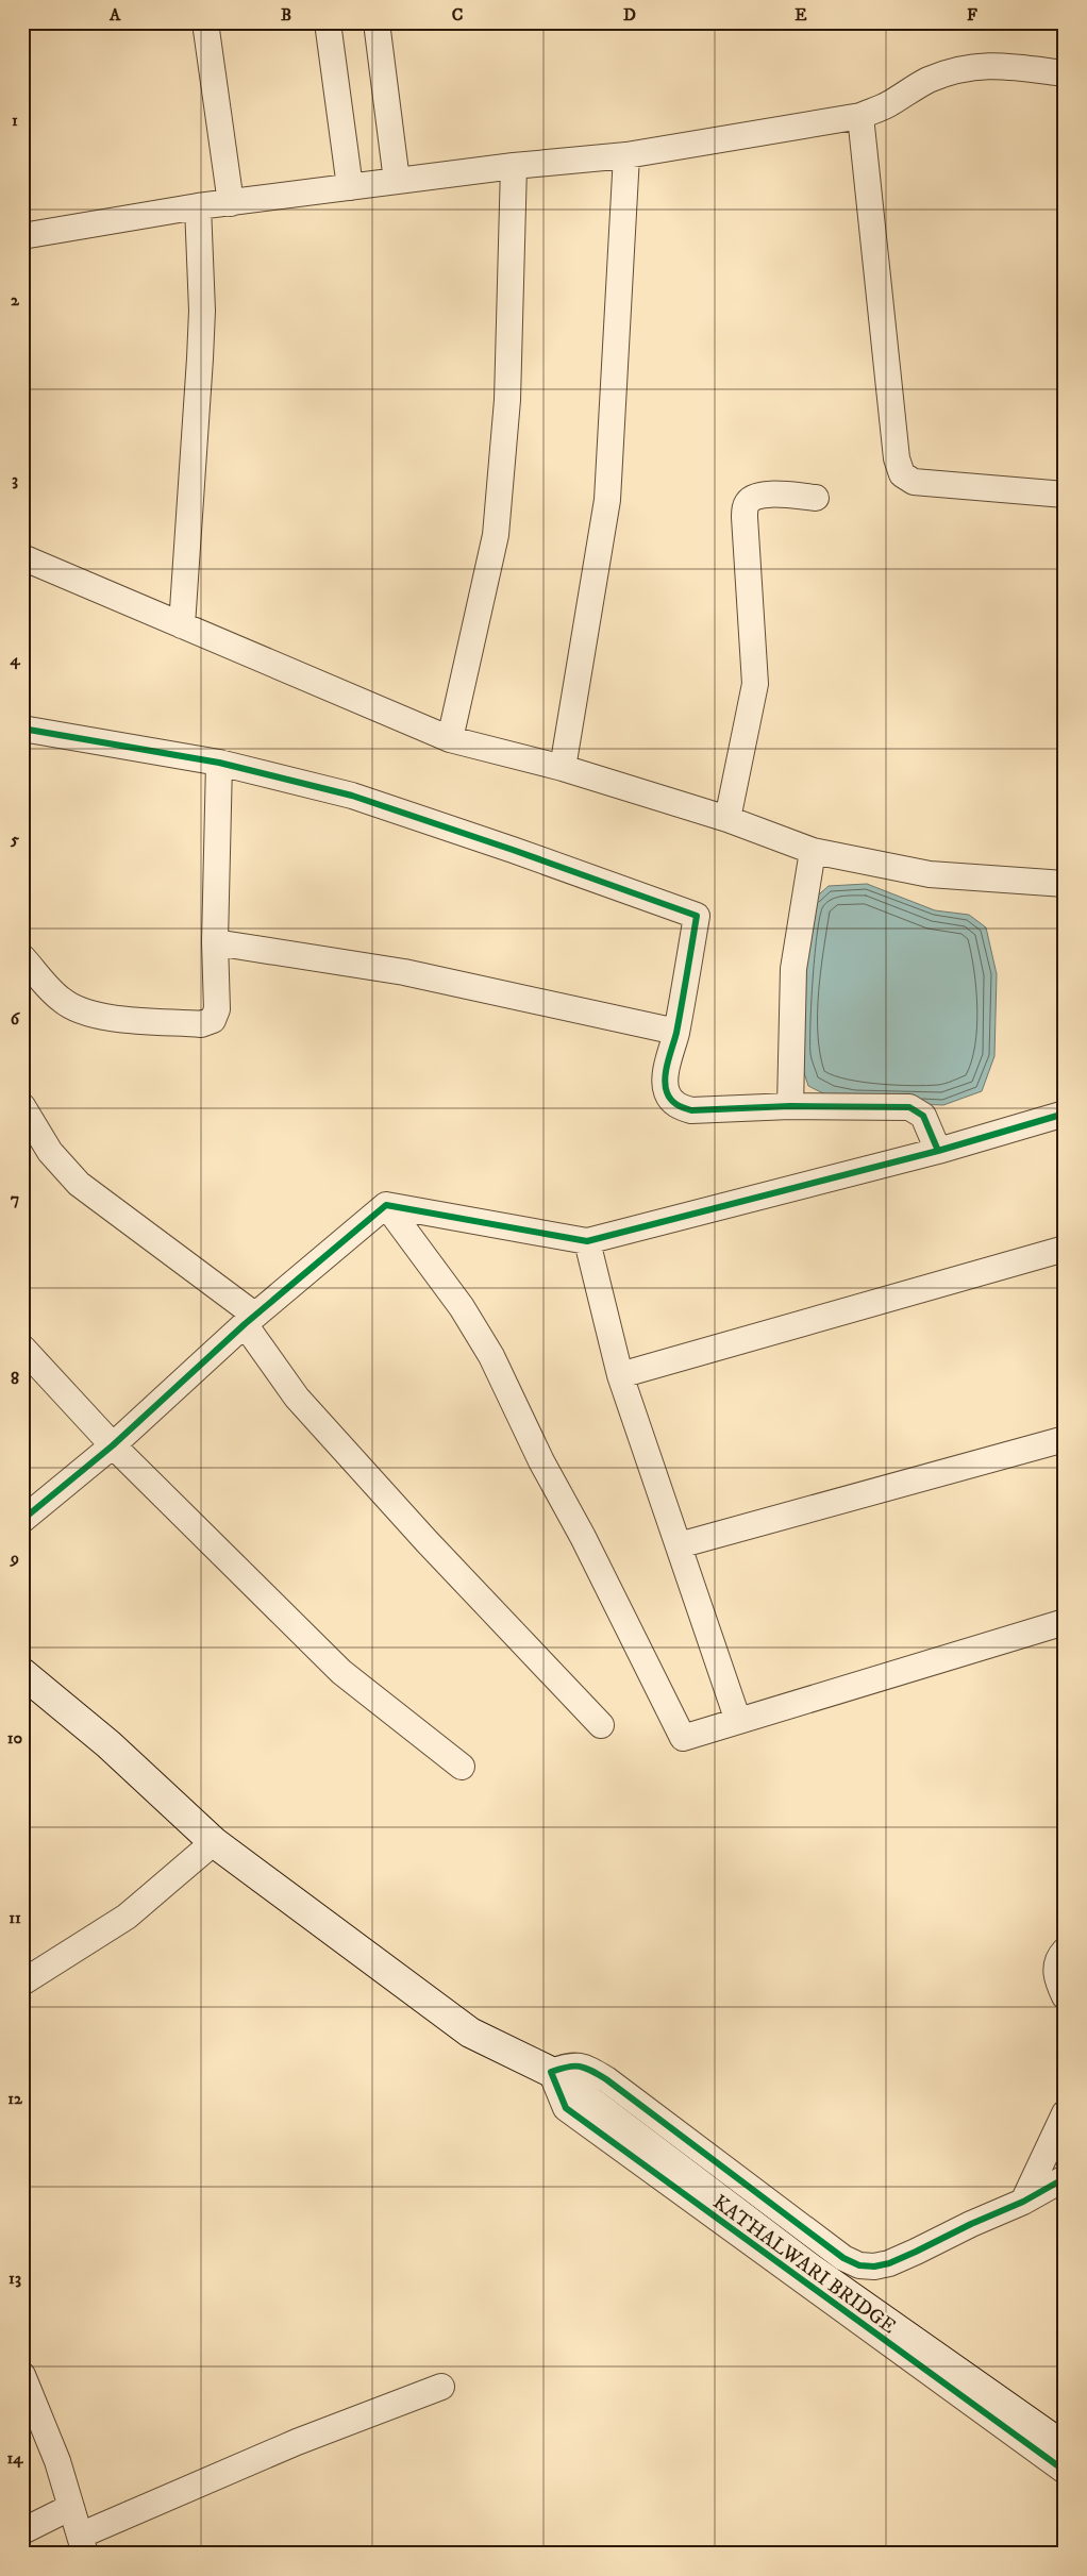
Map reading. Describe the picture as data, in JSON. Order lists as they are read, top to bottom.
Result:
{
  "streets": {
    "main road": ["KATHALWARI BRIDGE"]
  },
  "grid": {
    "columns": [
      "A",
      "B",
      "C",
      "D",
      "E",
      "F"
    ],
    "rows": [
      "1",
      "2",
      "3",
      "4",
      "5",
      "6",
      "7",
      "8",
      "9",
      "10",
      "11",
      "12",
      "13",
      "14"
    ]
  }
}
